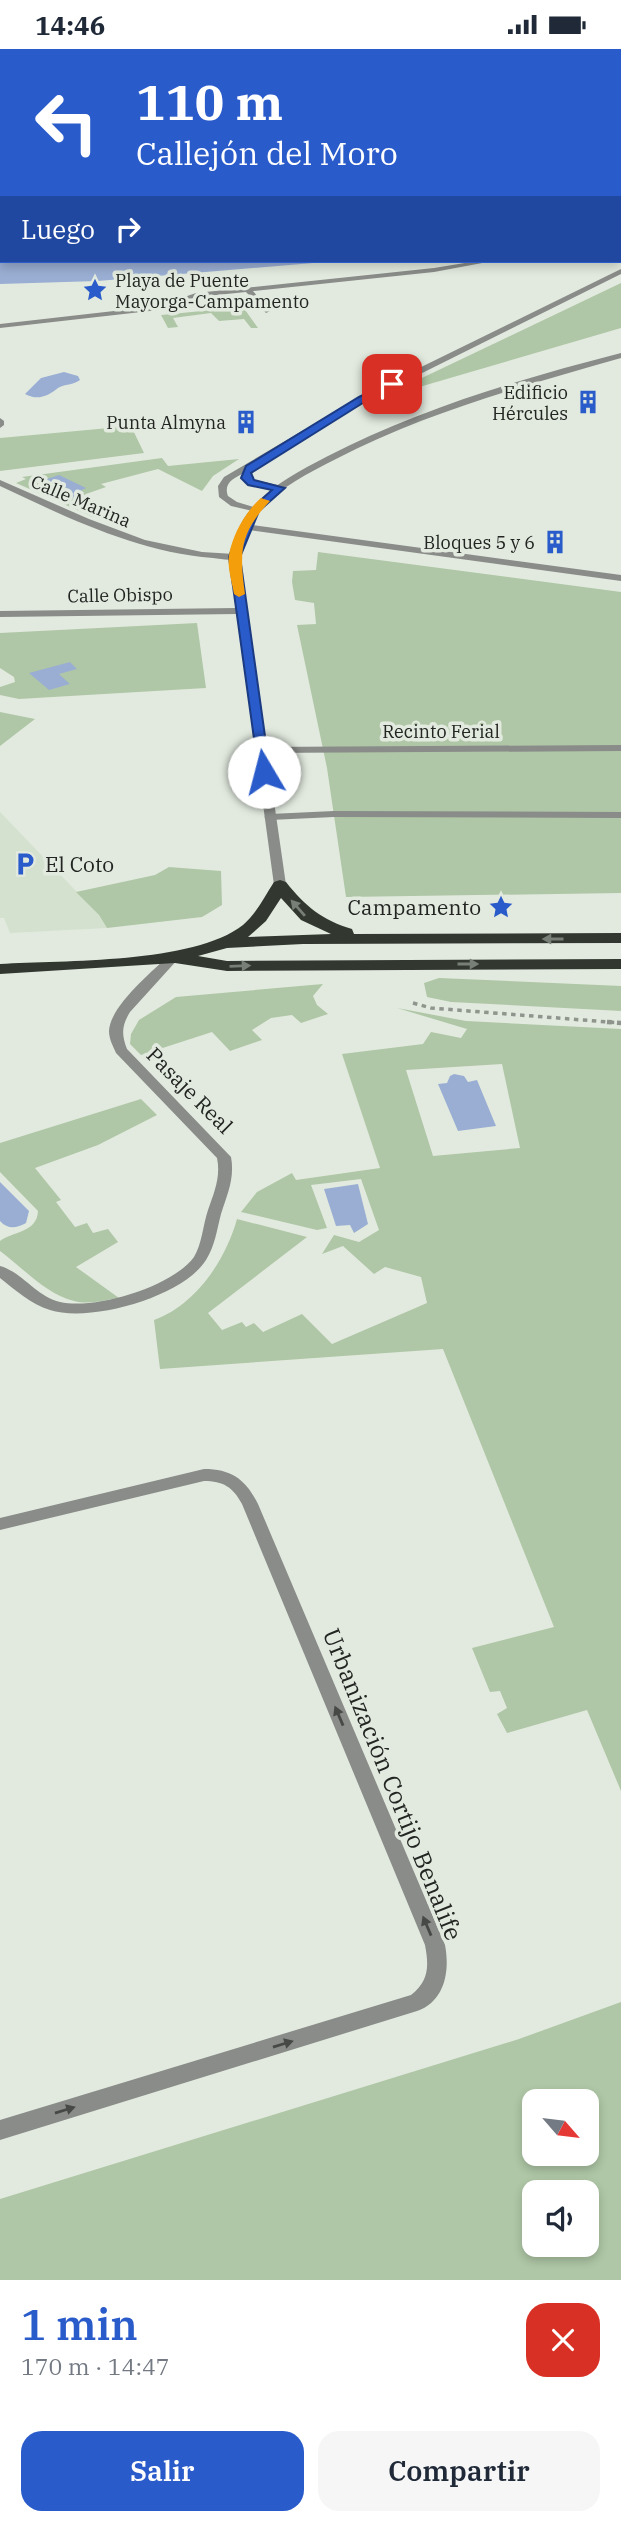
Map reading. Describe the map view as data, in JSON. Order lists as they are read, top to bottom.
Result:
{
  "streets": {
    "street": [
      "Calle Marina",
      "Calle Obispo",
      "Recinto Ferial",
      "Pasaje Real",
      "Urbanización Cortijo Benalife"
    ]
  },
  "places": {
    "place": ["Playa de Puente Mayorga-Campamento", "Campamento"],
    "building": ["Edificio Hércules", "Punta Almyna", "Bloques 5 y 6"],
    "parking": ["El Coto"]
  },
  "north": "bottom right",
  "page": {
    "status": "14:46",
    "turn": ["110 m", "Callejón del Moro"],
    "then": "Luego",
    "heading": ["1 min", "170 m · 14:47"],
    "buttons": ["Salir", "Compartir"]
  }
}
